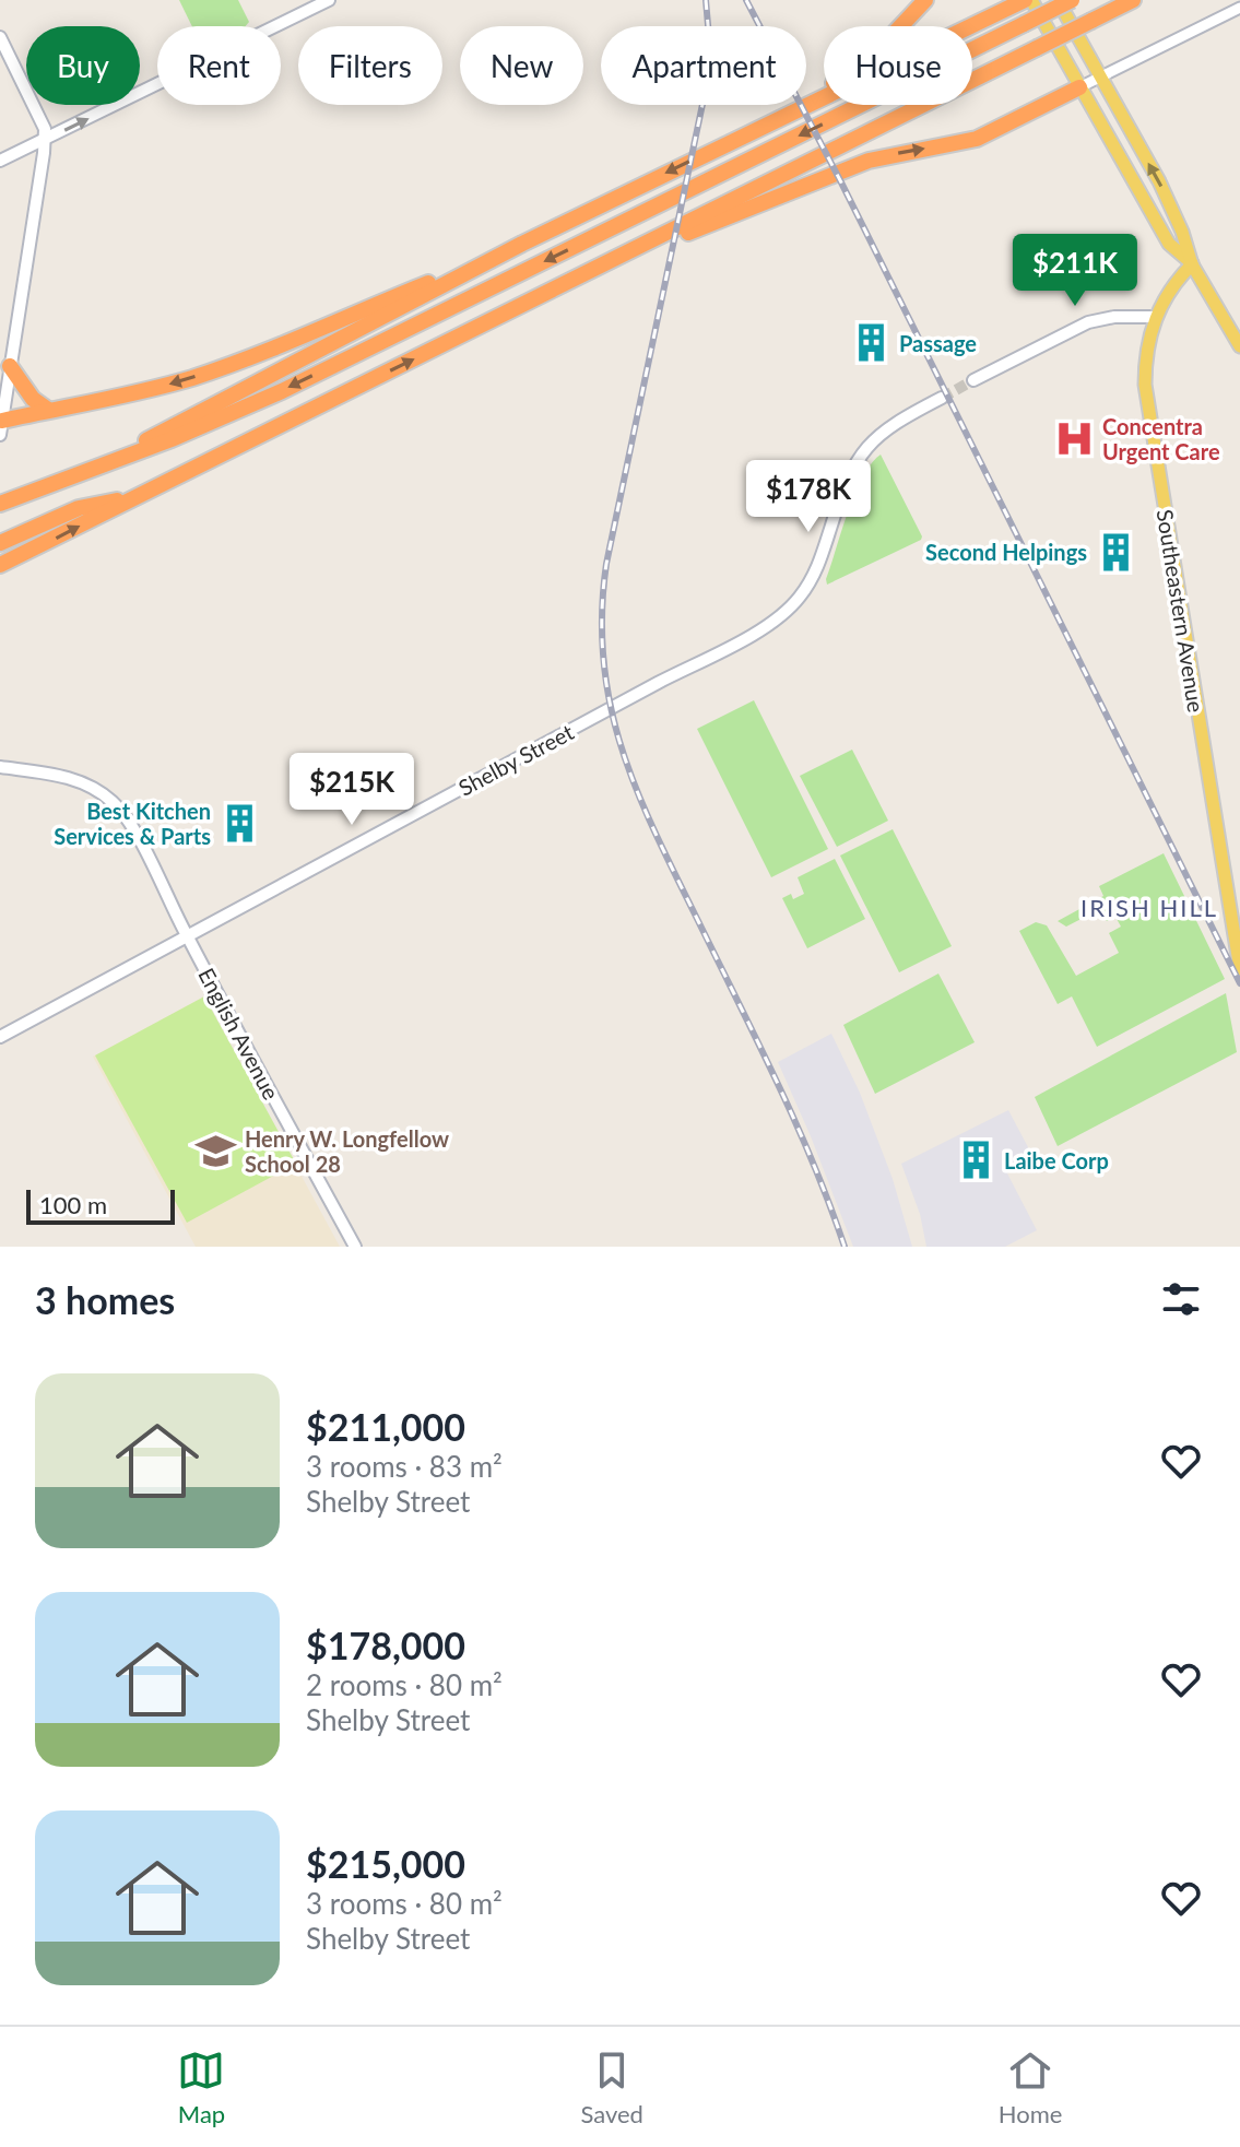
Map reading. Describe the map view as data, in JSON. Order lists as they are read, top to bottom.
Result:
{
  "streets": {
    "main road": ["Southeastern Avenue", "Shelby Street", "English Avenue"]
  },
  "crossings": [
    ["Shelby Street", "English Avenue"]
  ],
  "districts": ["IRISH HILL"],
  "places": {
    "building": [
      "Passage",
      "Second Helpings",
      "Best Kitchen Services & Parts",
      "Laibe Corp"
    ],
    "hospital": ["Concentra Urgent Care"],
    "school or university": ["Henry W. Longfellow School 28"]
  },
  "scale_bar": "100 m",
  "page": {
    "chip": [
      "Buy",
      "Rent",
      "Filters",
      "New",
      "Apartment",
      "House"
    ],
    "price": ["$211K", "$178K", "$215K"],
    "scale": "100 m",
    "heading": "3 homes",
    "list": [
      {
        "name": "$211,000",
        "note": "3 rooms · 83 m² · Shelby Street"
      },
      {
        "name": "$178,000",
        "note": "2 rooms · 80 m² · Shelby Street"
      },
      {
        "name": "$215,000",
        "note": "3 rooms · 80 m² · Shelby Street"
      }
    ],
    "tabs": ["Map", "Saved", "Home"]
  }
}
